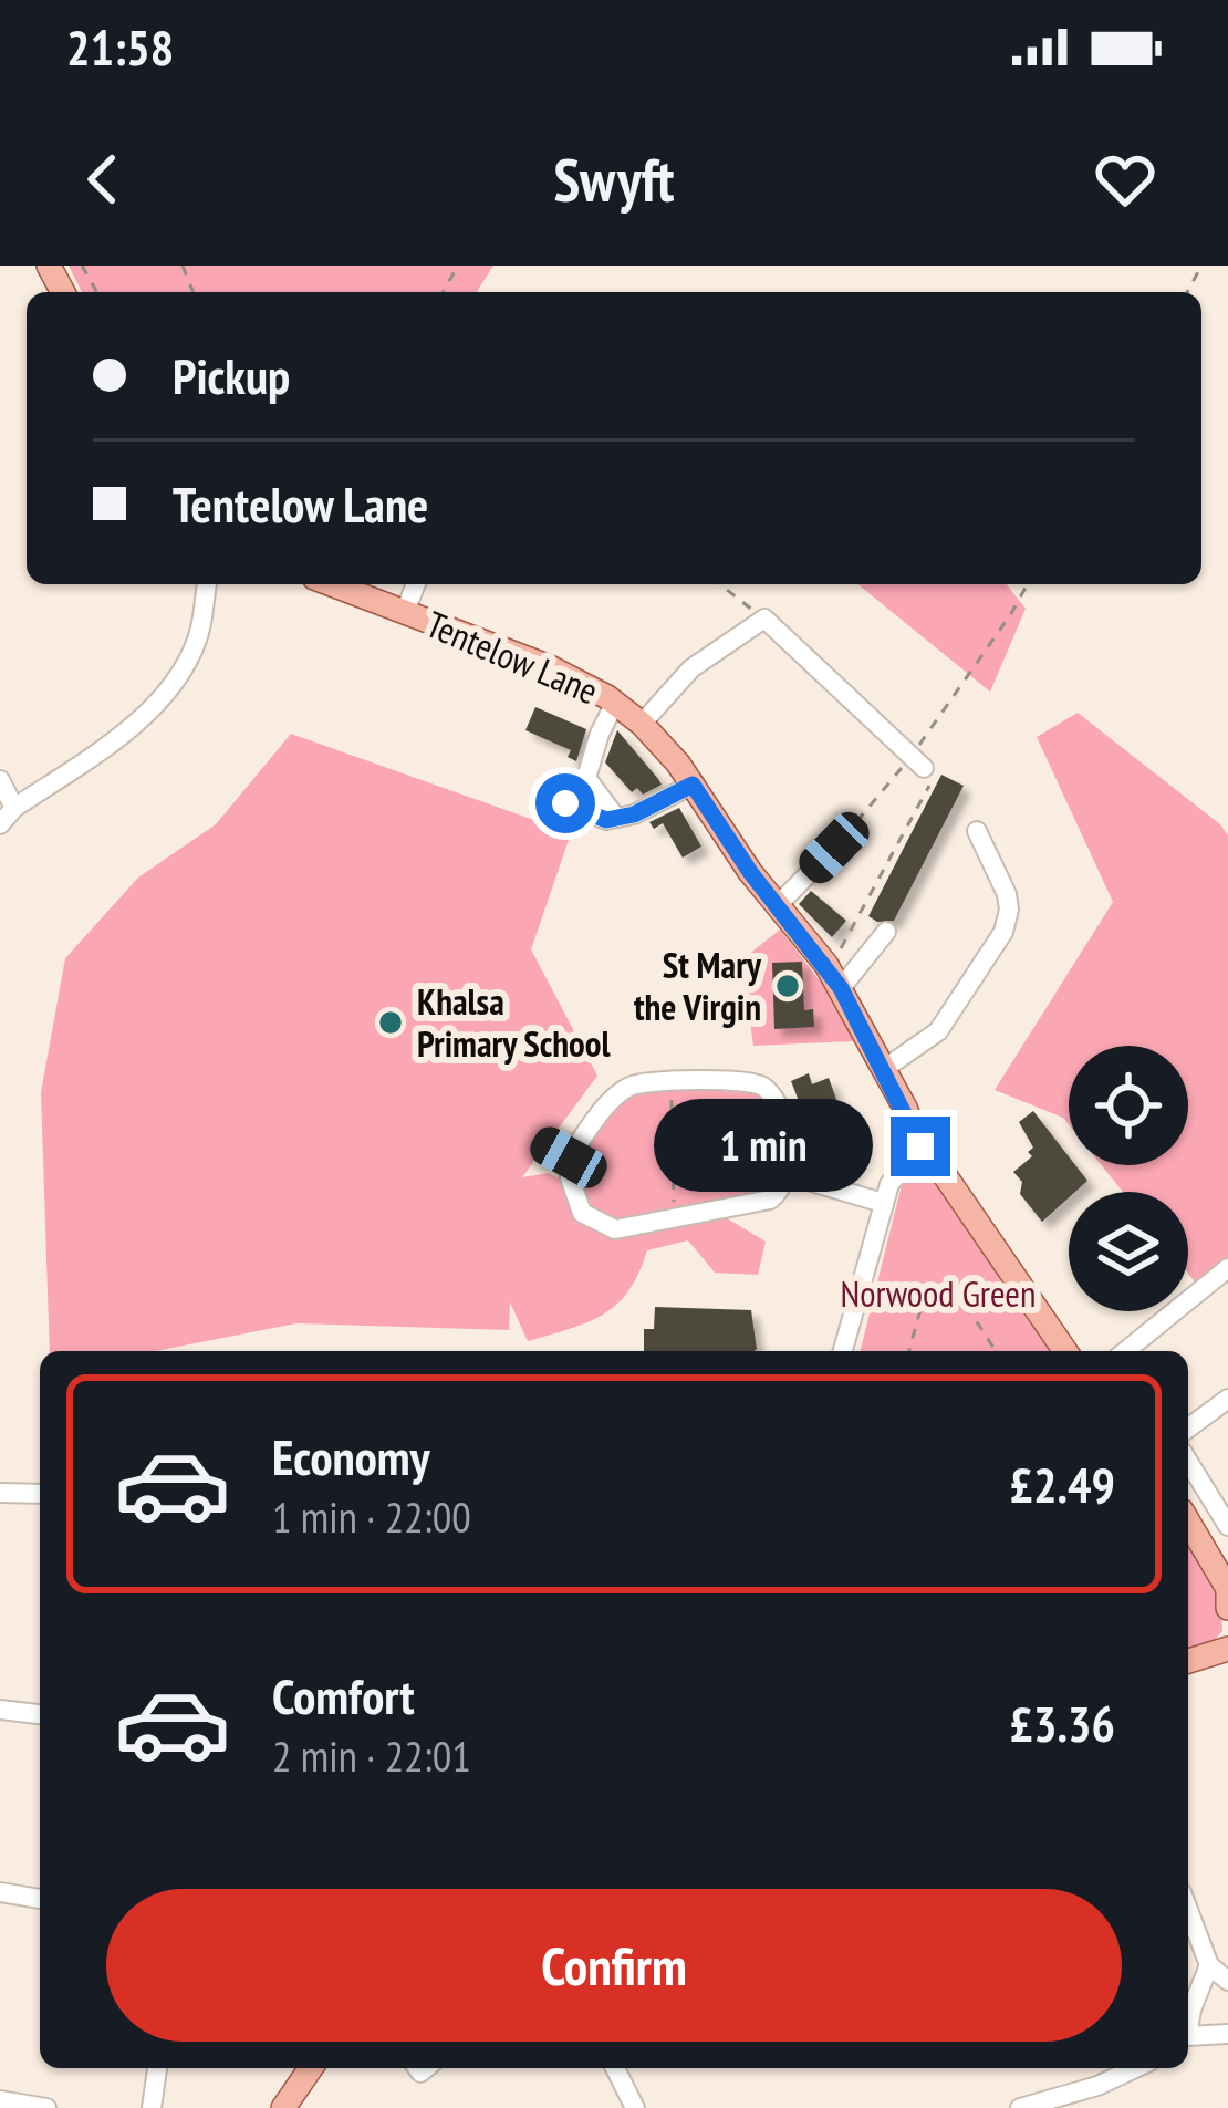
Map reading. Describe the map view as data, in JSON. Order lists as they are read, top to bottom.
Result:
{
  "streets": {
    "main road": ["Tentelow Lane"]
  },
  "parks": ["Norwood Green"],
  "places": ["St Mary the Virgin", "Khalsa Primary School"],
  "page": {
    "status": "21:58",
    "header": "Swyft",
    "banner": ["Pickup", "Tentelow Lane"],
    "bubble": "1 min",
    "list": [
      {
        "name": "Economy",
        "note": "1 min · 22:00",
        "value": "£2.49"
      },
      {
        "name": "Comfort",
        "note": "2 min · 22:01",
        "value": "£3.36"
      }
    ],
    "buttons": "Confirm"
  }
}
